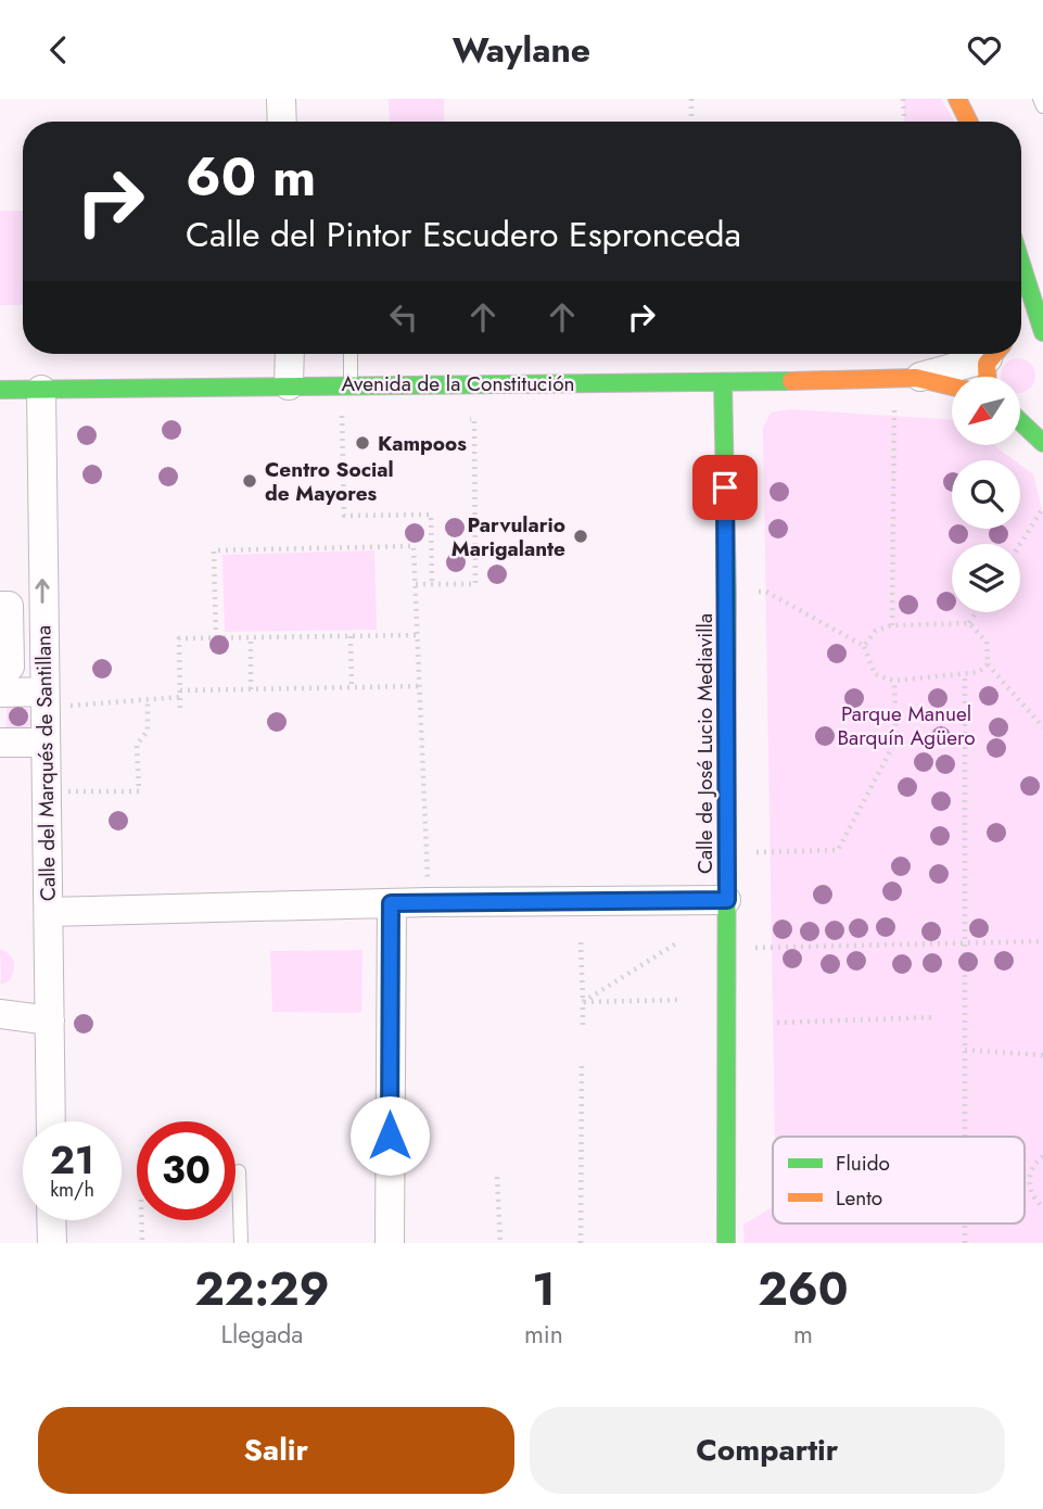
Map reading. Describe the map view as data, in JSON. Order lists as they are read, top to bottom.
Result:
{
  "streets": {
    "street": ["Avenida de la Constitución", "Calle de José Lucio Mediavilla", "Calle del Marqués de Santillana"]
  },
  "crossings": [
    ["Avenida de la Constitución", "Calle de José Lucio Mediavilla"],
    ["Avenida de la Constitución", "Calle del Marqués de Santillana"]
  ],
  "one_way": ["Calle del Marqués de Santillana"],
  "parks": ["Parque Manuel Barquín Agüero"],
  "places": ["Kampoos", "Centro Social de Mayores", "Parvulario Marigalante"],
  "legend": ["Fluido", "Lento"],
  "north": "bottom left",
  "page": {
    "header": "Waylane",
    "turn": ["60 m", "Calle del Pintor Escudero Espronceda"],
    "speed": "21 km/h",
    "limit": "30",
    "eta": [
      "22:29",
      "Llegada",
      "1",
      "min",
      "260",
      "m"
    ],
    "buttons": ["Salir", "Compartir"]
  }
}
